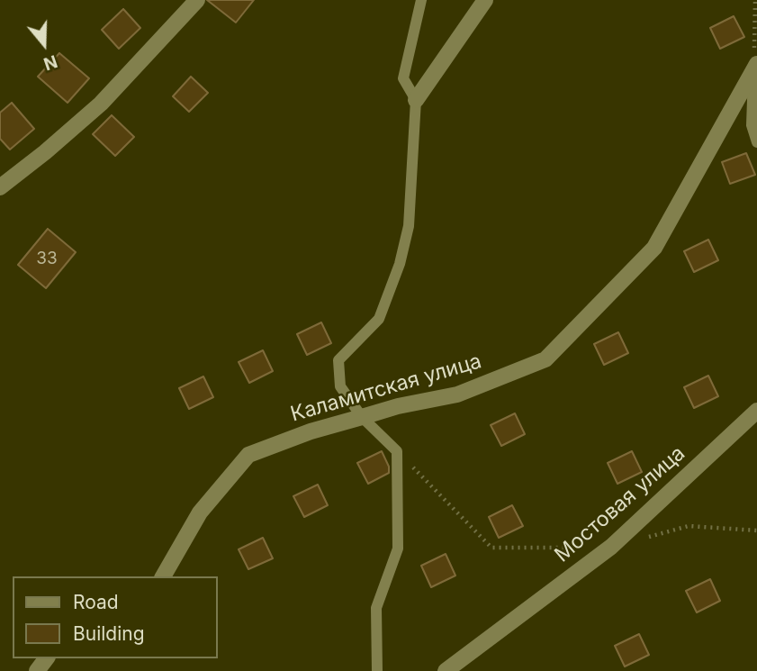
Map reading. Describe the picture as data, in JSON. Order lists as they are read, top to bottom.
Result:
{
  "streets": {
    "street": ["Каламитская улица", "Мостовая улица"]
  },
  "house_numbers": ["33"],
  "legend": ["Road", "Building"],
  "north": "bottom"
}
